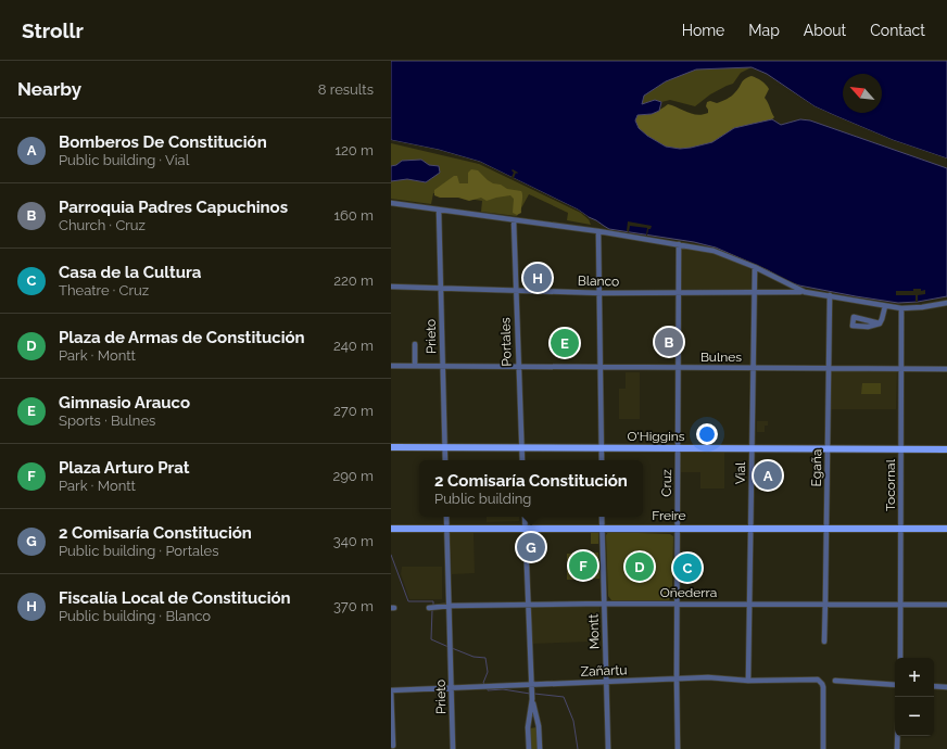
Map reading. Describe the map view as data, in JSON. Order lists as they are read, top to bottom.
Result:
{
  "streets": {
    "main road": ["O'Higgins", "Freire"],
    "street": [
      "Blanco",
      "Prieto",
      "Portales",
      "Bulnes",
      "Egaña",
      "Vial",
      "Cruz",
      "Tocornal",
      "Oñederra",
      "Montt",
      "Zañartu"
    ]
  },
  "crossings": [
    ["Blanco", "Prieto"],
    ["Blanco", "Portales"],
    ["Blanco", "Vial"],
    ["Blanco", "Cruz"],
    ["Prieto", "Bulnes"],
    ["Prieto", "O'Higgins"],
    ["Prieto", "Freire"],
    ["Prieto", "Oñederra"],
    ["Prieto", "Zañartu"],
    ["Portales", "Bulnes"],
    ["Portales", "O'Higgins"],
    ["Bulnes", "Egaña"],
    ["Bulnes", "Vial"],
    ["Bulnes", "Cruz"],
    ["Bulnes", "Tocornal"],
    ["O'Higgins", "Egaña"],
    ["O'Higgins", "Vial"],
    ["O'Higgins", "Cruz"],
    ["O'Higgins", "Tocornal"],
    ["Egaña", "Freire"],
    ["Egaña", "Oñederra"],
    ["Vial", "Freire"],
    ["Vial", "Oñederra"],
    ["Vial", "Zañartu"],
    ["Cruz", "Freire"],
    ["Cruz", "Oñederra"],
    ["Cruz", "Zañartu"],
    ["Tocornal", "Freire"],
    ["Tocornal", "Oñederra"],
    ["Freire", "Montt"],
    ["Oñederra", "Montt"],
    ["Montt", "Zañartu"]
  ],
  "north": "top left",
  "page": {
    "header": "Strollr",
    "nav": [
      "Home",
      "Map",
      "About",
      "Contact"
    ],
    "heading": ["Nearby", "8 results"],
    "list": [
      {
        "mark": "A",
        "name": "Bomberos De Constitución",
        "note": "Public building · Vial",
        "value": "120 m"
      },
      {
        "mark": "B",
        "name": "Parroquia Padres Capuchinos",
        "note": "Church · Cruz",
        "value": "160 m"
      },
      {
        "mark": "C",
        "name": "Casa de la Cultura",
        "note": "Theatre · Cruz",
        "value": "220 m"
      },
      {
        "mark": "D",
        "name": "Plaza de Armas de Constitución",
        "note": "Park · Montt",
        "value": "240 m"
      },
      {
        "mark": "E",
        "name": "Gimnasio Arauco",
        "note": "Sports · Bulnes",
        "value": "270 m"
      },
      {
        "mark": "F",
        "name": "Plaza Arturo Prat",
        "note": "Park · Montt",
        "value": "290 m"
      },
      {
        "mark": "G",
        "name": "2 Comisaría Constitución",
        "note": "Public building · Portales",
        "value": "340 m"
      },
      {
        "mark": "H",
        "name": "Fiscalía Local de Constitución",
        "note": "Public building · Blanco",
        "value": "370 m"
      }
    ],
    "pins": [
      "H",
      "B",
      "E",
      "A",
      "G",
      "F",
      "D",
      "C"
    ],
    "popup": ["2 Comisaría Constitución", "Public building"],
    "map_buttons": ["+", "−"]
  }
}
